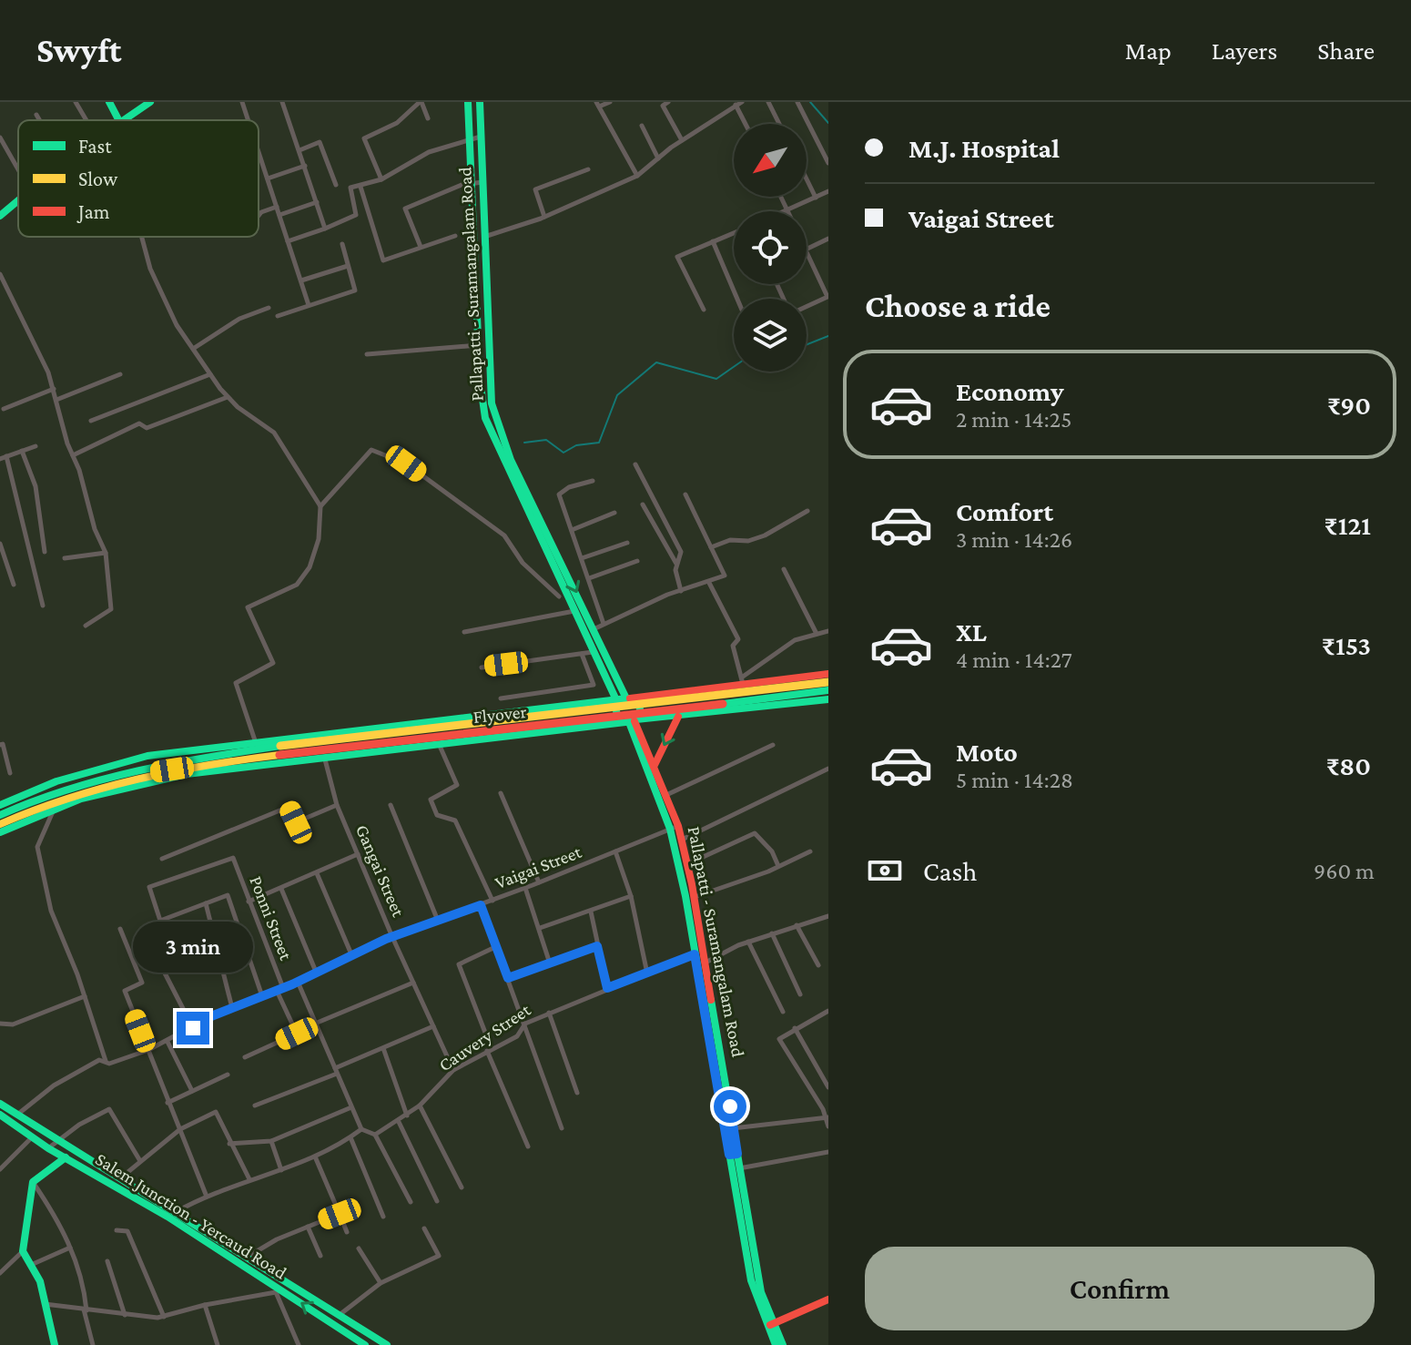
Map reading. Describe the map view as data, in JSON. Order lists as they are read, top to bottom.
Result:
{
  "streets": {
    "main road": ["Pallapatti - Suramangalam Road", "Flyover", "Salem Junction - Yercaud Road"],
    "street": [
      "Vaigai Street",
      "Gangai Street",
      "Ponni Street",
      "Cauvery Street"
    ]
  },
  "crossings": [
    ["Pallapatti - Suramangalam Road", "Vaigai Street"],
    ["Pallapatti - Suramangalam Road", "Cauvery Street"],
    ["Vaigai Street", "Gangai Street"],
    ["Vaigai Street", "Ponni Street"],
    ["Gangai Street", "Cauvery Street"]
  ],
  "legend": ["Fast", "Slow", "Jam"],
  "north": "bottom left",
  "page": {
    "header": "Swyft",
    "nav": ["Map", "Layers", "Share"],
    "banner": ["M.J. Hospital", "Vaigai Street"],
    "heading": "Choose a ride",
    "list": [
      {
        "name": "Economy",
        "note": "2 min · 14:25",
        "value": "₹90"
      },
      {
        "name": "Comfort",
        "note": "3 min · 14:26",
        "value": "₹121"
      },
      {
        "name": "XL",
        "note": "4 min · 14:27",
        "value": "₹153"
      },
      {
        "name": "Moto",
        "note": "5 min · 14:28",
        "value": "₹80"
      }
    ],
    "pay": ["Cash", "960 m"],
    "bubble": "3 min",
    "buttons": "Confirm"
  }
}
